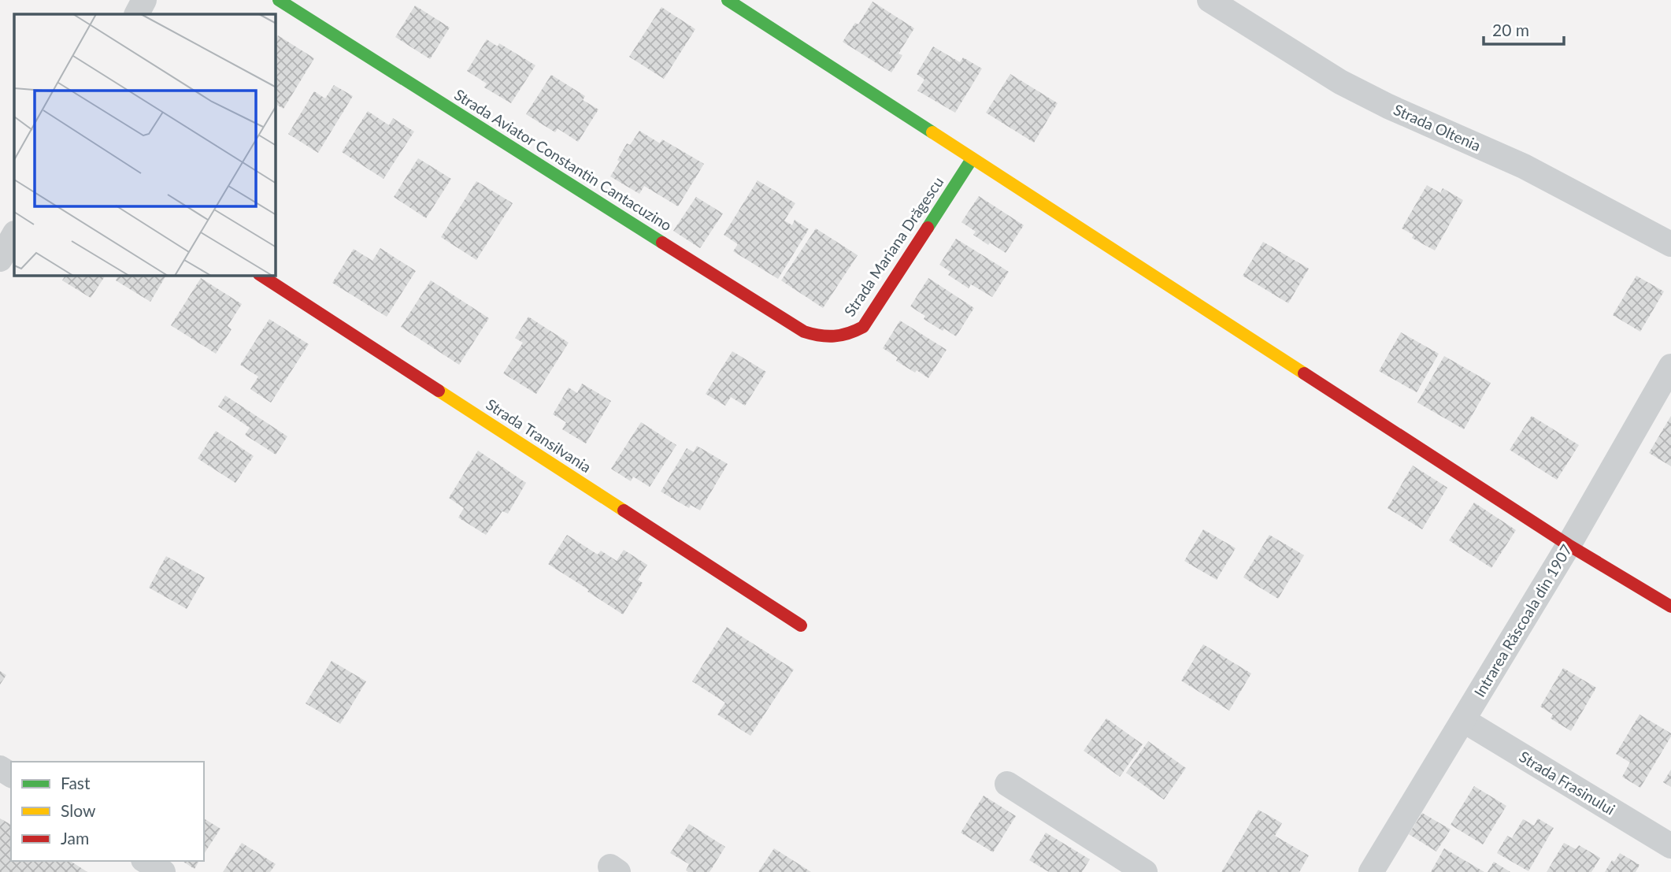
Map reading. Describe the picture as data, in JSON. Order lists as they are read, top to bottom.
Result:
{
  "streets": {
    "street": [
      "Strada Oltenia",
      "Strada Aviator Constantin Cantacuzino",
      "Strada Mariana Drăgescu",
      "Strada Transilvania",
      "Intrarea Răscoala din 1907",
      "Strada Frasinului"
    ]
  },
  "crossings": [
    ["Strada Aviator Constantin Cantacuzino", "Strada Mariana Drăgescu"],
    ["Intrarea Răscoala din 1907", "Strada Frasinului"]
  ],
  "legend": ["Fast", "Slow", "Jam"],
  "scale_bar": "20 m"
}
